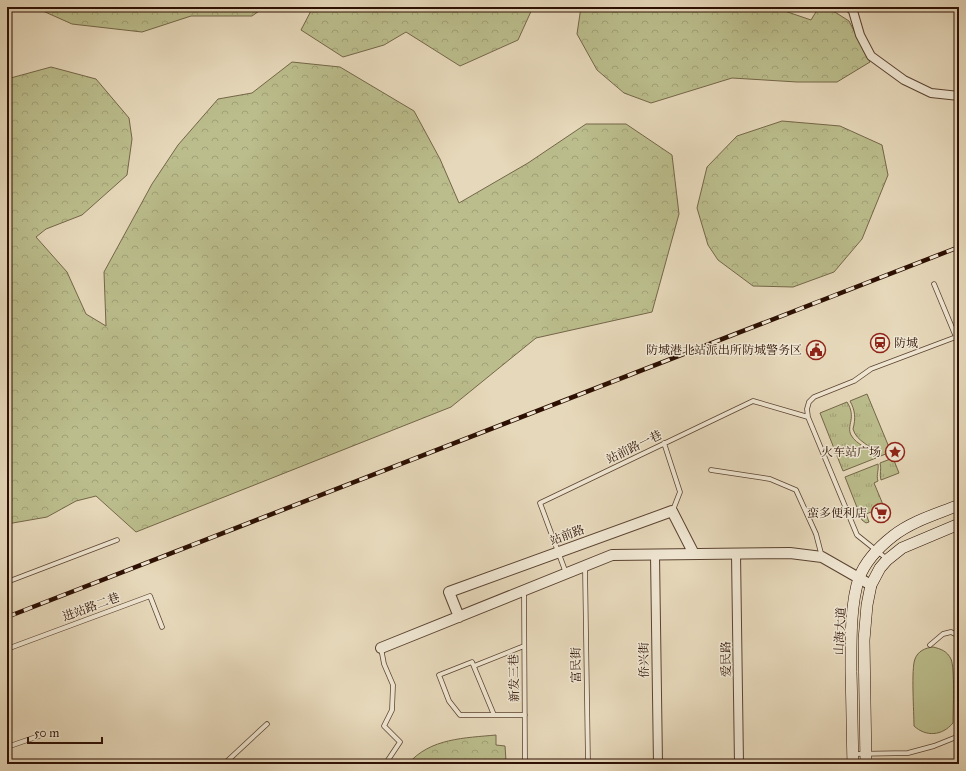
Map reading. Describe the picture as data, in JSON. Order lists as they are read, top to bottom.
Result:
{
  "streets": {
    "main road": ["山海大道"],
    "street": ["站前路", "爱民路", "侨兴街"],
    "lane": [
      "站前路一巷",
      "进站路二巷",
      "富民街",
      "新发三巷"
    ]
  },
  "crossings": [
    ["站前路一巷", "站前路"]
  ],
  "places": {
    "station": ["防城"],
    "public building": ["防城港北站派出所防城警务区"],
    "place": ["火车站广场"],
    "supermarket": ["蛮多便利店"]
  },
  "scale_bar": "50 m"
}
